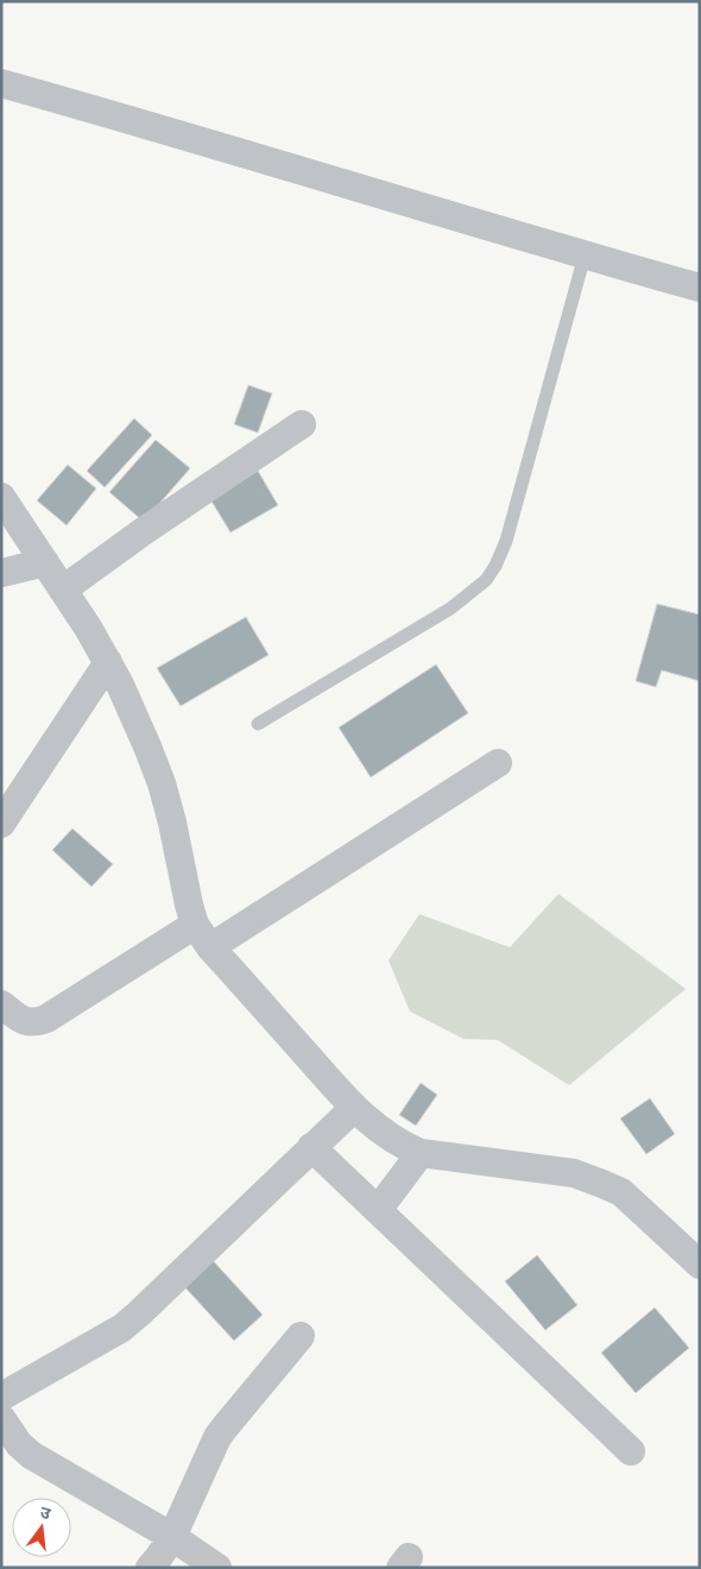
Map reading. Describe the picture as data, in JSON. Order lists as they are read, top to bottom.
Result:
{
  "north": "top"
}
